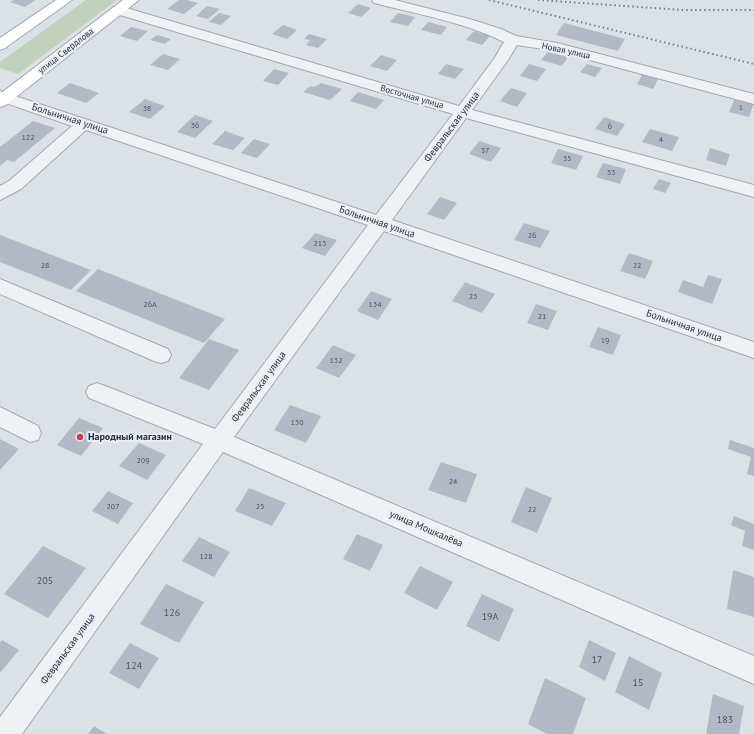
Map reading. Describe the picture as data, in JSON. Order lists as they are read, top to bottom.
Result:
{
  "streets": {
    "main road": ["улица Свердлова"],
    "street": [
      "Новая улица",
      "Восточная улица",
      "Больничная улица",
      "Февральская улица",
      "улица Мошкалёва"
    ]
  },
  "crossings": [
    ["улица Свердлова", "Восточная улица"],
    ["улица Свердлова", "Больничная улица"],
    ["Новая улица", "Февральская улица"],
    ["Восточная улица", "Февральская улица"],
    ["Больничная улица", "Февральская улица"],
    ["Февральская улица", "улица Мошкалёва"]
  ],
  "places": ["Народный магазин"],
  "house_numbers": [
    "1",
    "38",
    "36",
    "6",
    "122",
    "4",
    "37",
    "35",
    "33",
    "26",
    "215",
    "28",
    "22",
    "23",
    "26А",
    "134",
    "21",
    "19",
    "132",
    "130",
    "209",
    "24",
    "207",
    "25",
    "22",
    "128",
    "205",
    "126",
    "19А",
    "17",
    "124",
    "15",
    "183"
  ]
}
